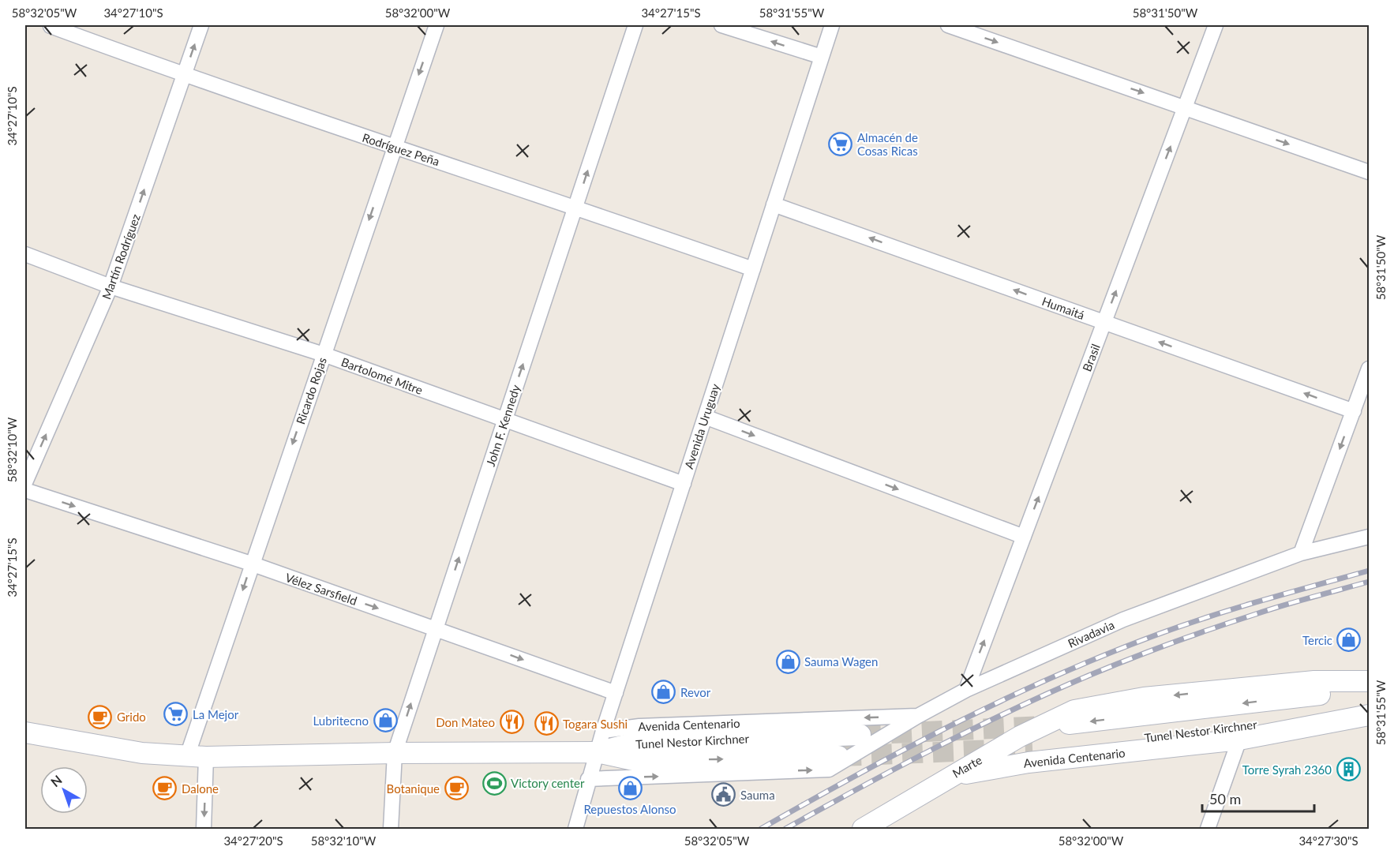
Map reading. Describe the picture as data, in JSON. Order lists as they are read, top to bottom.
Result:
{
  "streets": {
    "main road": ["Avenida Centenario", "Tunel Nestor Kirchner", "Marte"],
    "street": [
      "Rodríguez Peña",
      "Martín Rodríguez",
      "Humaitá",
      "Brasil",
      "Bartolomé Mitre",
      "Ricardo Rojas",
      "John F. Kennedy",
      "Avenida Uruguay",
      "Vélez Sarsfield",
      "Rivadavia"
    ]
  },
  "crossings": [
    ["Rodríguez Peña", "Martín Rodríguez"],
    ["Rodríguez Peña", "Ricardo Rojas"],
    ["Rodríguez Peña", "John F. Kennedy"],
    ["Rodríguez Peña", "Avenida Uruguay"],
    ["Martín Rodríguez", "Bartolomé Mitre"],
    ["Humaitá", "Brasil"],
    ["Humaitá", "Avenida Uruguay"],
    ["Brasil", "Rivadavia"],
    ["Bartolomé Mitre", "Ricardo Rojas"],
    ["Bartolomé Mitre", "John F. Kennedy"],
    ["Bartolomé Mitre", "Avenida Uruguay"],
    ["Ricardo Rojas", "Vélez Sarsfield"],
    ["John F. Kennedy", "Vélez Sarsfield"],
    ["Avenida Uruguay", "Vélez Sarsfield"],
    ["Avenida Uruguay", "Avenida Centenario"],
    ["Avenida Uruguay", "Tunel Nestor Kirchner"],
    ["Rivadavia", "Avenida Centenario"],
    ["Rivadavia", "Tunel Nestor Kirchner"],
    ["Avenida Centenario", "Tunel Nestor Kirchner"],
    ["Avenida Centenario", "Marte"],
    ["Tunel Nestor Kirchner", "Marte"]
  ],
  "one_way": [
    "Martín Rodríguez",
    "Humaitá",
    "Brasil",
    "Ricardo Rojas",
    "John F. Kennedy",
    "Vélez Sarsfield"
  ],
  "places": {
    "supermarket": ["Almacén de Cosas Ricas", "La Mejor"],
    "shop": [
      "Tercic",
      "Sauma Wagen",
      "Revor",
      "Lubritecno",
      "Repuestos Alonso"
    ],
    "cafe": ["Grido", "Dalone", "Botanique"],
    "restaurant": ["Don Mateo", "Togara Sushi"],
    "building": ["Torre Syrah 2360"],
    "sports": ["Victory center"],
    "public building": ["Sauma"]
  },
  "scale_bar": "50 m",
  "north": "top left",
  "coordinates": [
    "58°32'05\"W",
    "34°27'10\"S",
    "58°32'00\"W",
    "34°27'15\"S",
    "58°31'55\"W",
    "58°31'50\"W",
    "58°32'10\"W",
    "34°27'20\"S",
    "34°27'30\"S"
  ]
}
